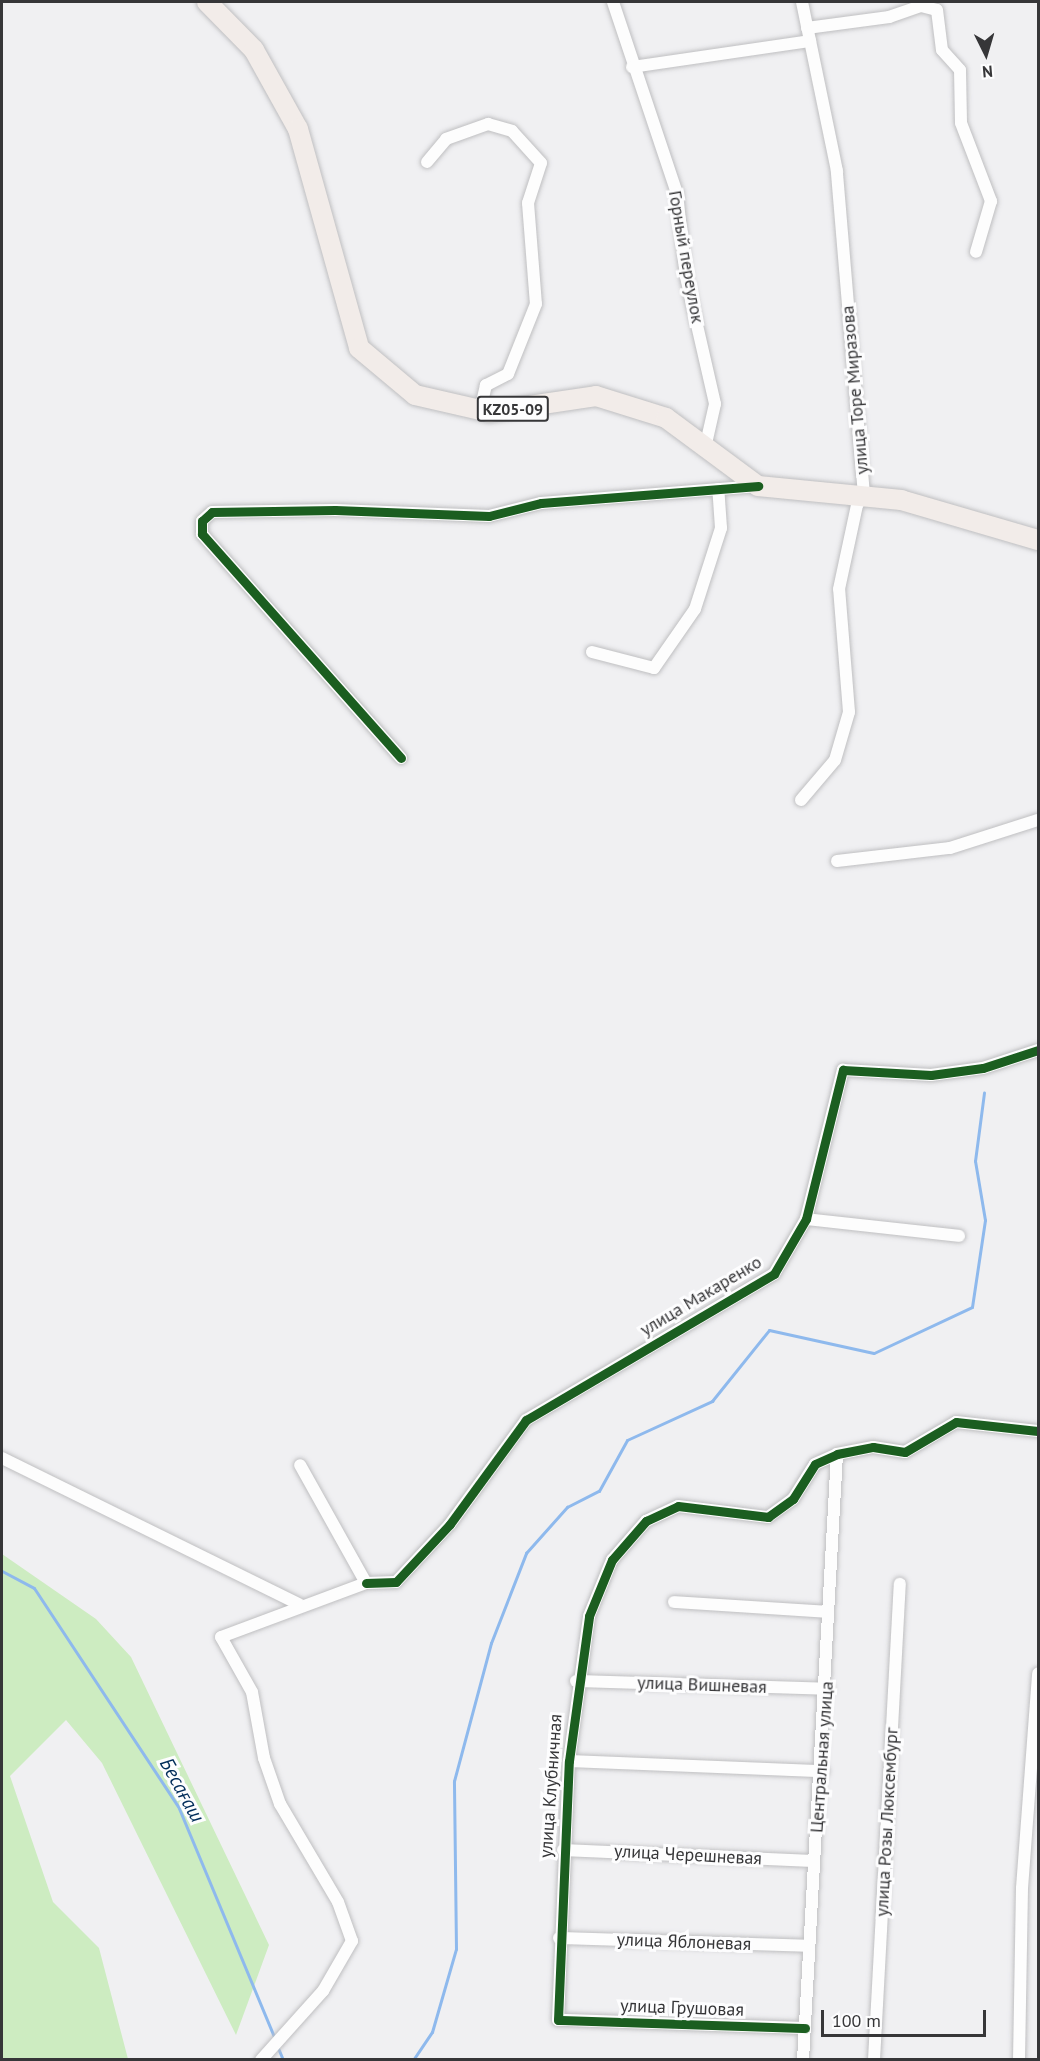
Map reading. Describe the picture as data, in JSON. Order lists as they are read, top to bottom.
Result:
{
  "streets": {
    "main road": ["KZ05-09"],
    "street": [
      "Горный переулок",
      "улица Торе Миразова",
      "улица Макаренко",
      "улица Вишневая",
      "Центральная улица",
      "улица Клубничная",
      "улица Розы Люксембург",
      "улица Черешневая",
      "улица Яблоневая",
      "улица Грушовая"
    ]
  },
  "crossings": [
    ["Горный переулок", "KZ05-09"],
    ["улица Вишневая", "Центральная улица"],
    ["улица Вишневая", "улица Клубничная"],
    ["Центральная улица", "улица Клубничная"],
    ["Центральная улица", "улица Черешневая"],
    ["Центральная улица", "улица Яблоневая"],
    ["Центральная улица", "улица Грушовая"],
    ["улица Клубничная", "улица Черешневая"],
    ["улица Клубничная", "улица Яблоневая"],
    ["улица Клубничная", "улица Грушовая"]
  ],
  "water": ["Бесағаш"],
  "scale_bar": "100 m",
  "north": "bottom"
}
